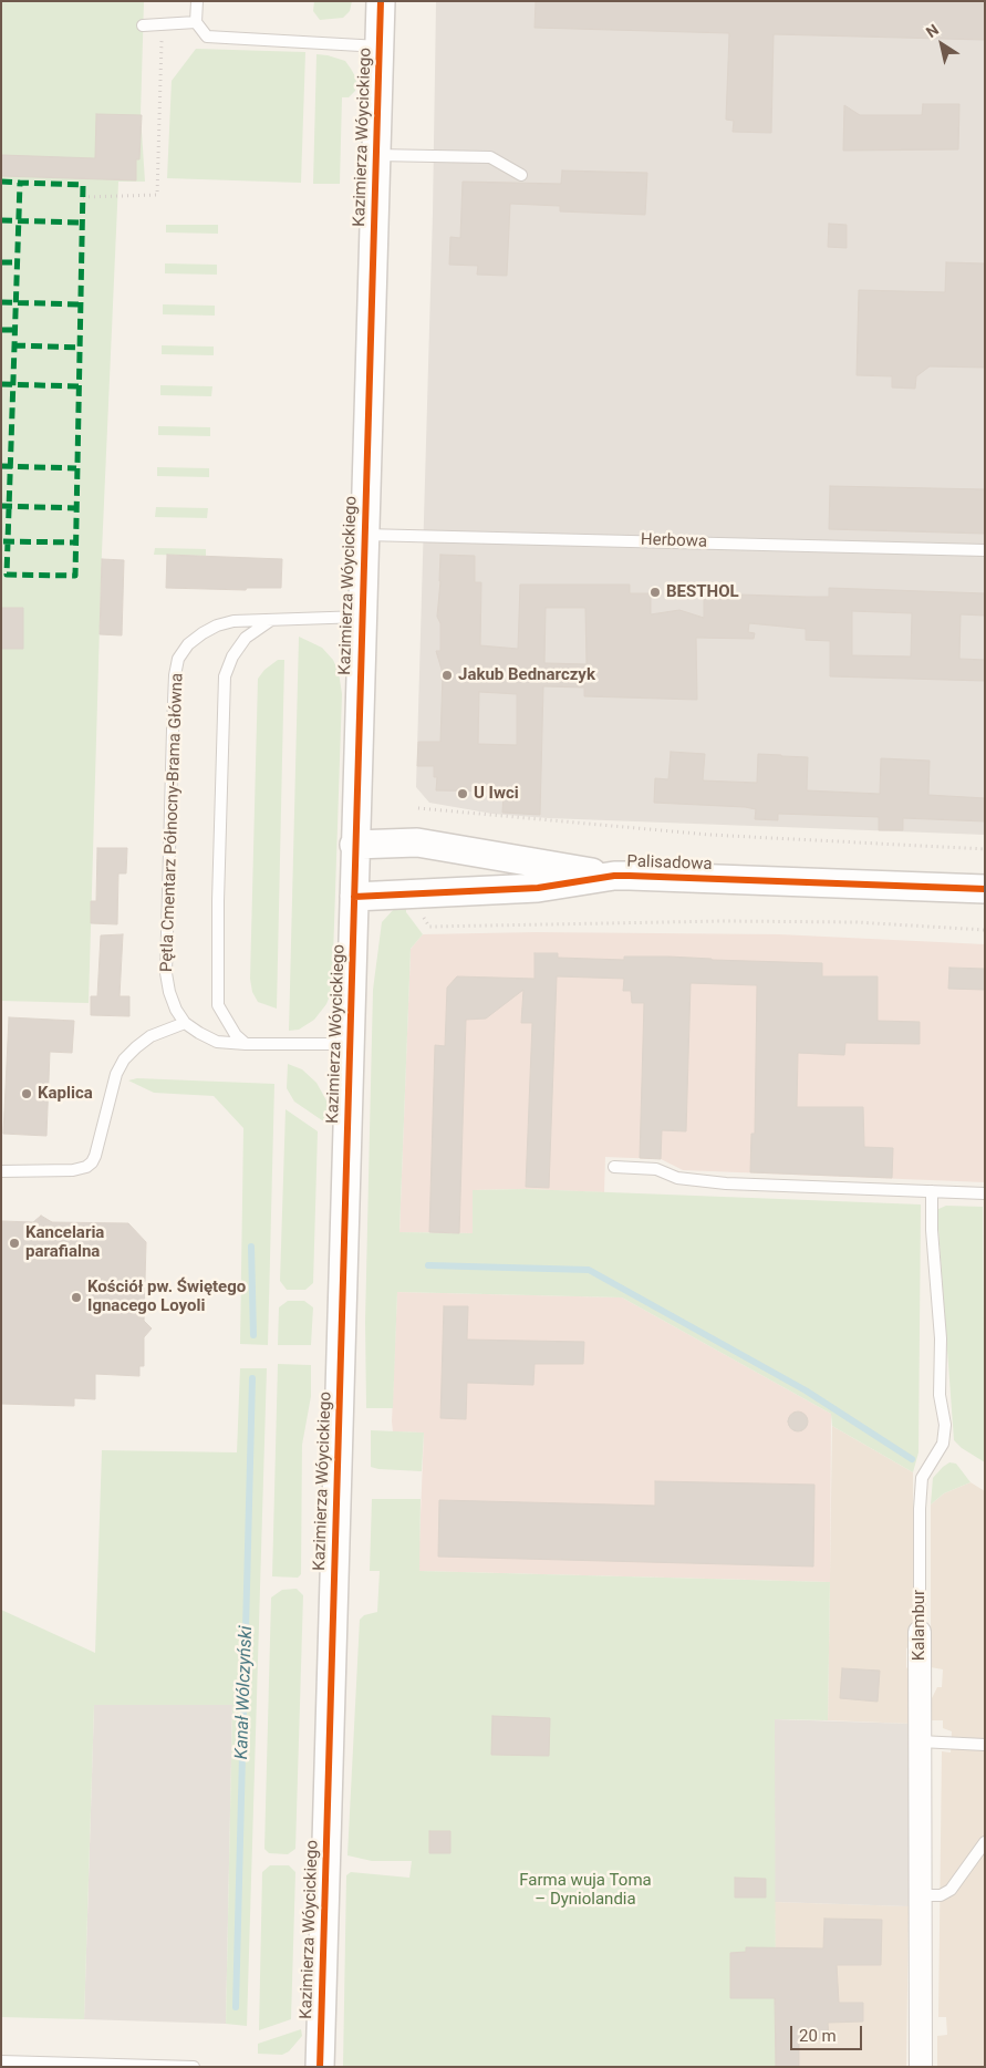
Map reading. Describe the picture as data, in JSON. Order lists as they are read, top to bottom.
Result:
{
  "streets": {
    "street": ["Kazimierza Wóycickiego", "Palisadowa", "Kalambur"],
    "lane": ["Herbowa", "Pętla Cmentarz Północny-Brama Główna"]
  },
  "crossings": [
    ["Kazimierza Wóycickiego", "Herbowa"],
    ["Kazimierza Wóycickiego", "Pętla Cmentarz Północny-Brama Główna"],
    ["Kazimierza Wóycickiego", "Palisadowa"]
  ],
  "water": ["Kanał Wólczyński"],
  "parks": ["Farma wuja Toma – Dyniolandia"],
  "places": [
    "BESTHOL",
    "Jakub Bednarczyk",
    "U Iwci",
    "Kaplica",
    "Kancelaria parafialna",
    "Kościół pw. Świętego Ignacego Loyoli"
  ],
  "scale_bar": "20 m",
  "north": "top left"
}
